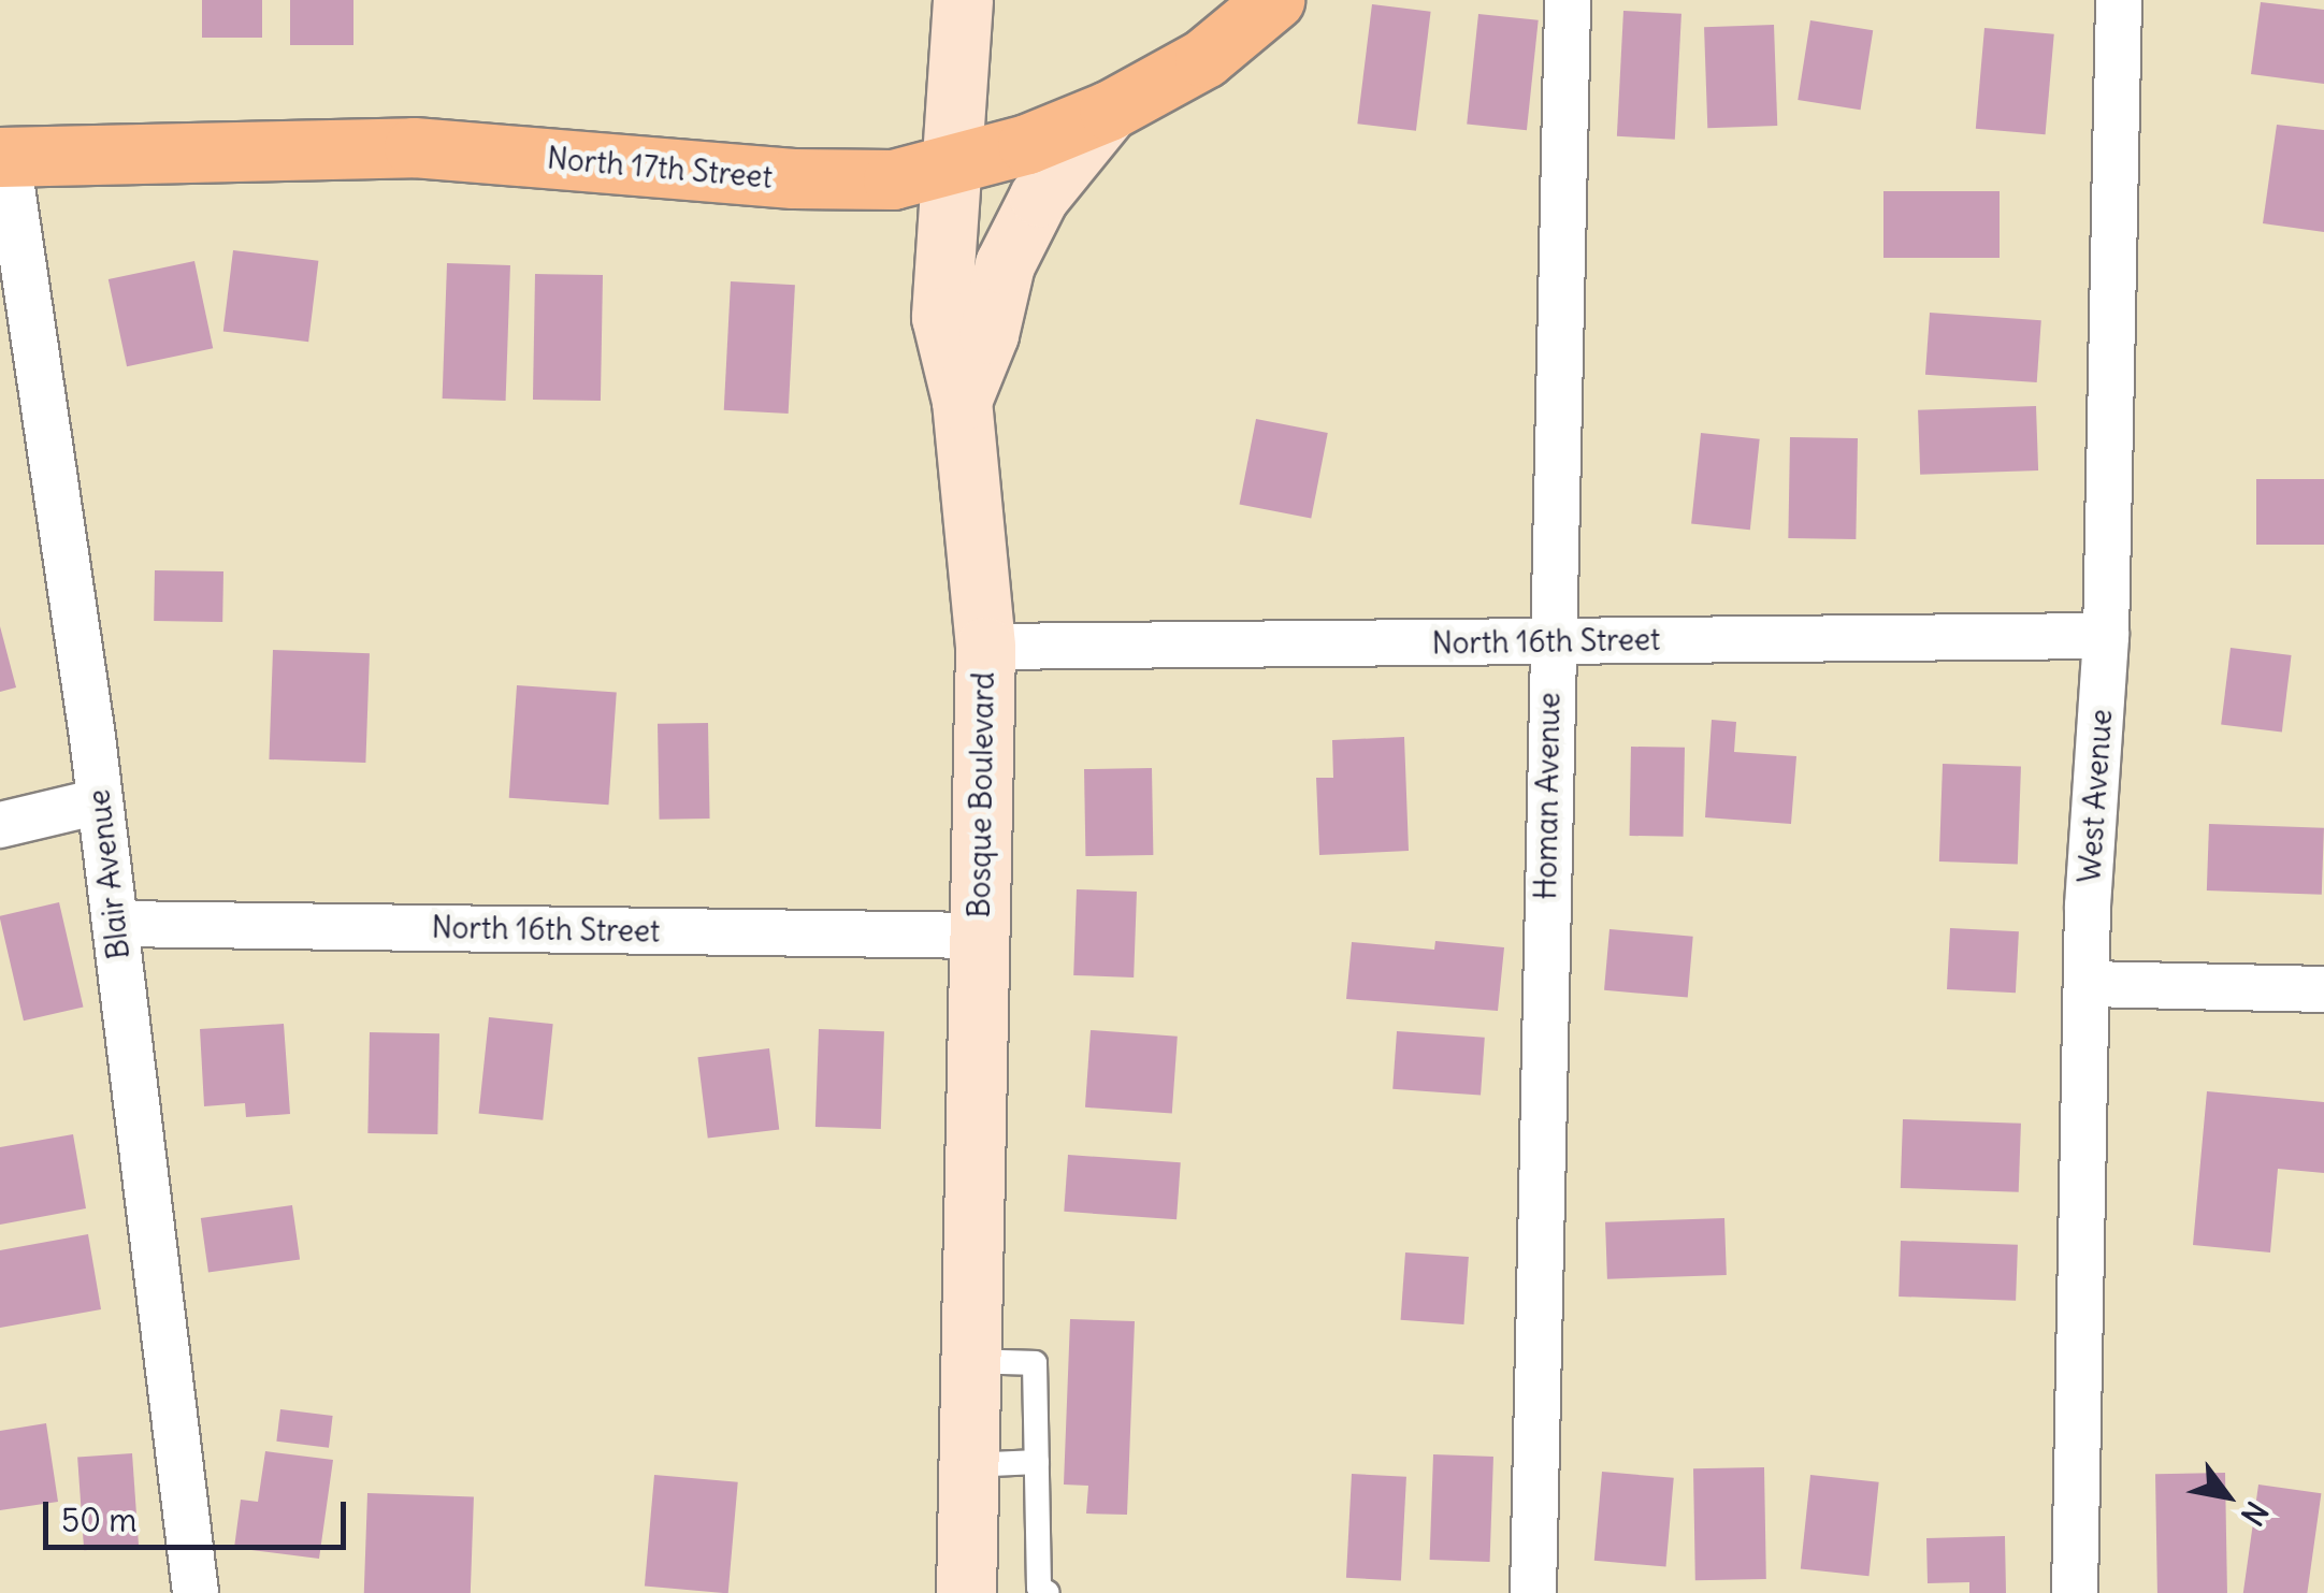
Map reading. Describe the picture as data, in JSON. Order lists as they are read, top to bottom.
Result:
{
  "streets": {
    "main road": ["North 17th Street", "Bosque Boulevard"],
    "street": [
      "North 16th Street",
      "Homan Avenue",
      "West Avenue",
      "Blair Avenue"
    ]
  },
  "crossings": [
    ["North 17th Street", "Bosque Boulevard"],
    ["North 17th Street", "Blair Avenue"],
    ["North 16th Street", "Bosque Boulevard"],
    ["North 16th Street", "Homan Avenue"],
    ["North 16th Street", "West Avenue"],
    ["North 16th Street", "Blair Avenue"]
  ],
  "scale_bar": "50 m",
  "north": "bottom right"
}
